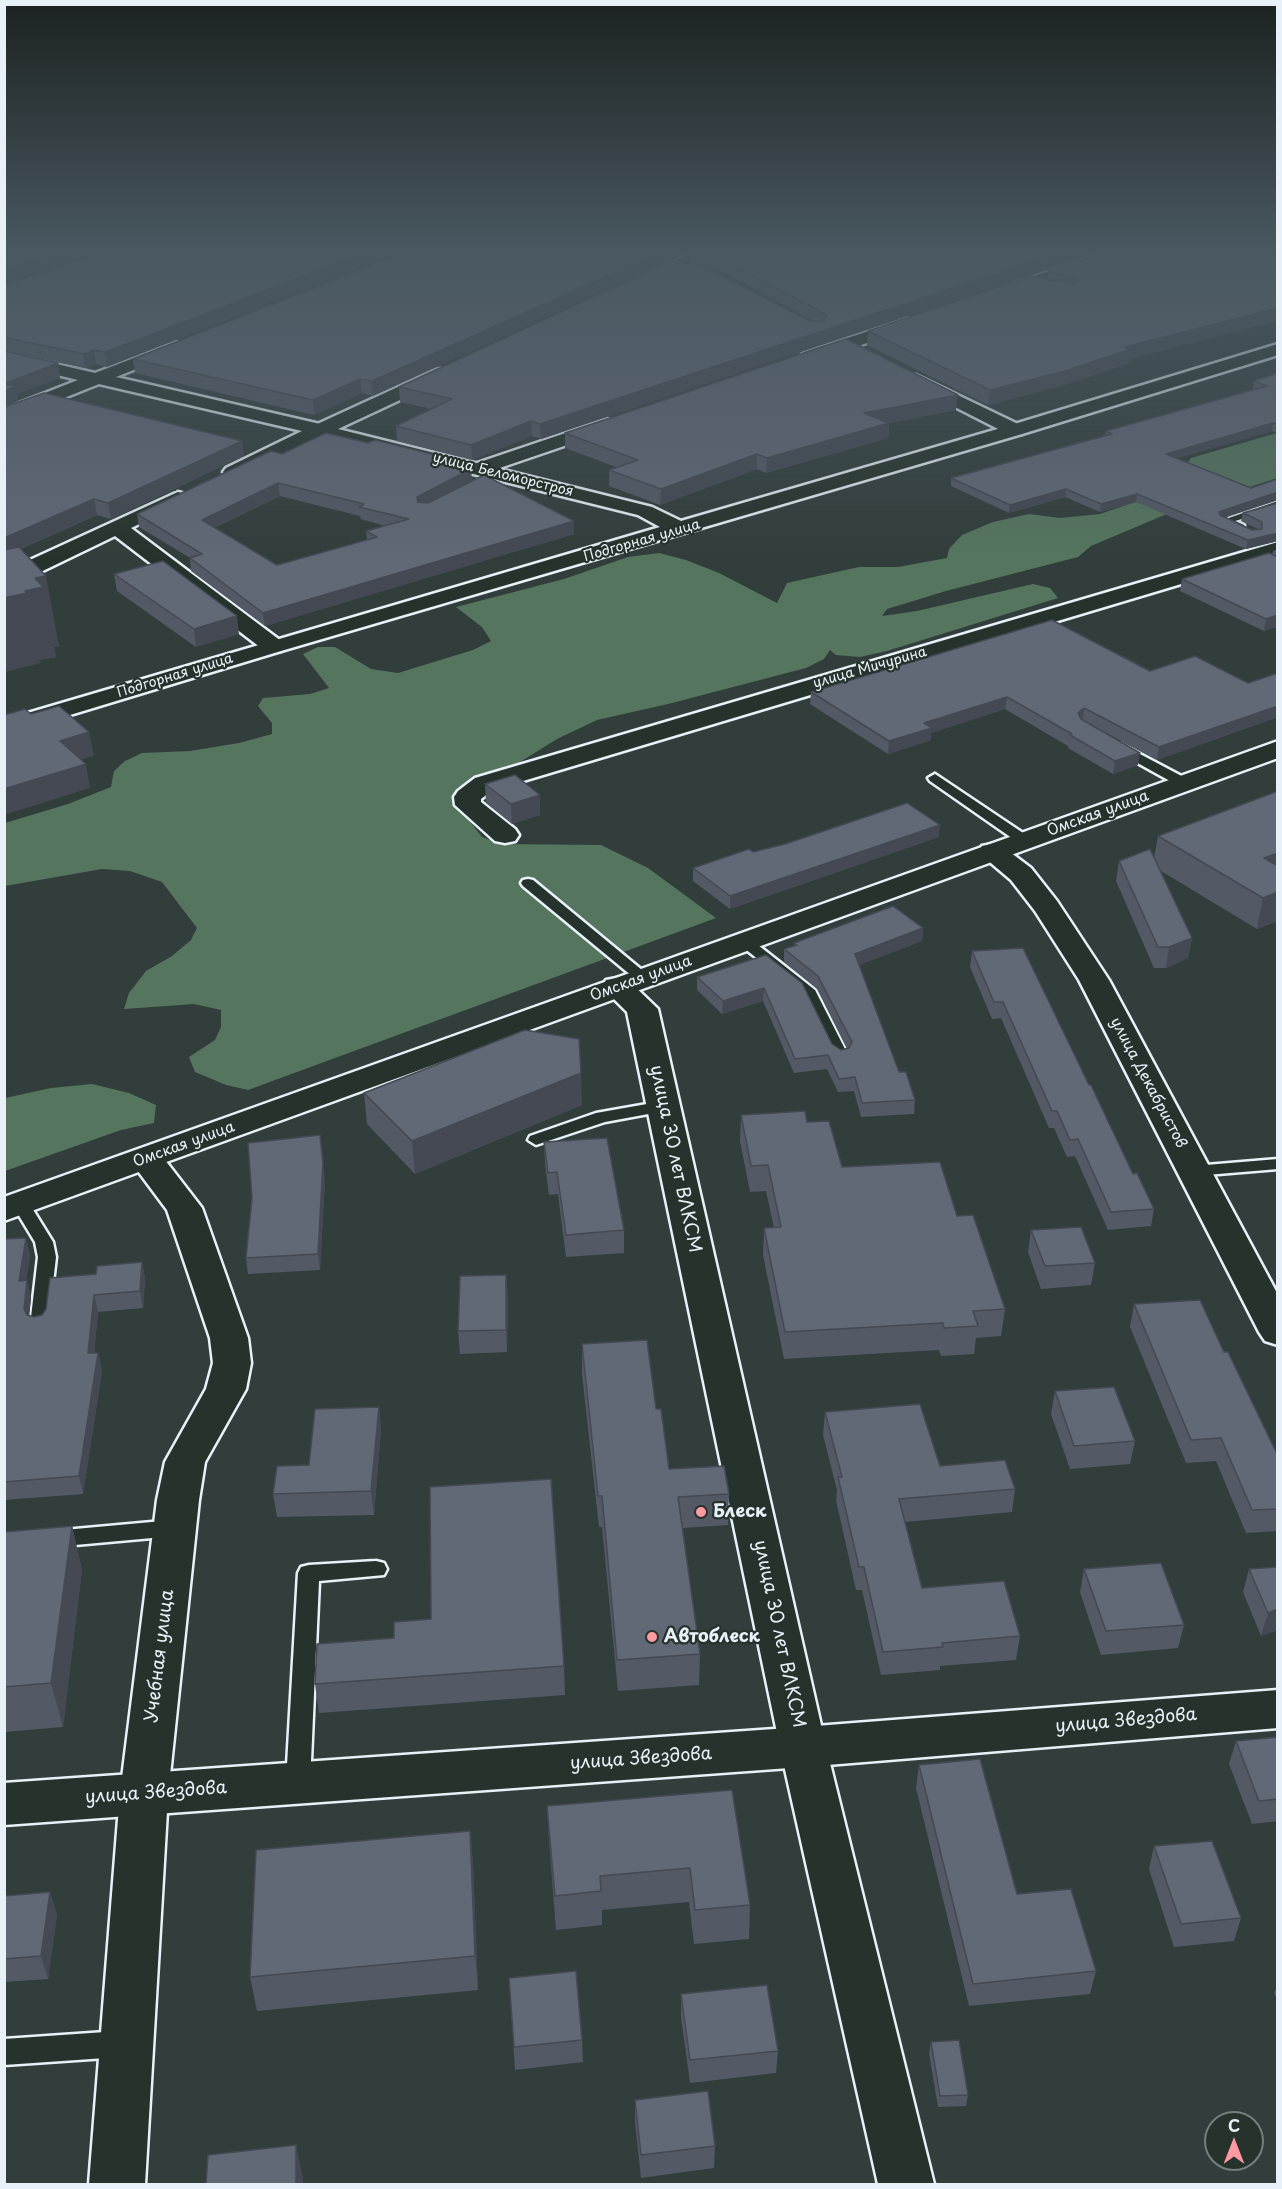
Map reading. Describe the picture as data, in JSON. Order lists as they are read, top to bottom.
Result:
{
  "streets": {
    "street": [
      "улица Беломорстроя",
      "Подгорная улица",
      "улица Мичурина",
      "Омская улица",
      "улица Декабристов",
      "улица 30 лет ВЛКСМ",
      "Учебная улица",
      "улица Звездова"
    ]
  },
  "crossings": [
    ["улица Беломорстроя", "Подгорная улица"],
    ["Омская улица", "улица Декабристов"],
    ["Омская улица", "улица 30 лет ВЛКСМ"],
    ["Омская улица", "Учебная улица"],
    ["улица 30 лет ВЛКСМ", "улица Звездова"],
    ["Учебная улица", "улица Звездова"]
  ],
  "places": ["Блеск", "Автоблеск"],
  "north": "top"
}
